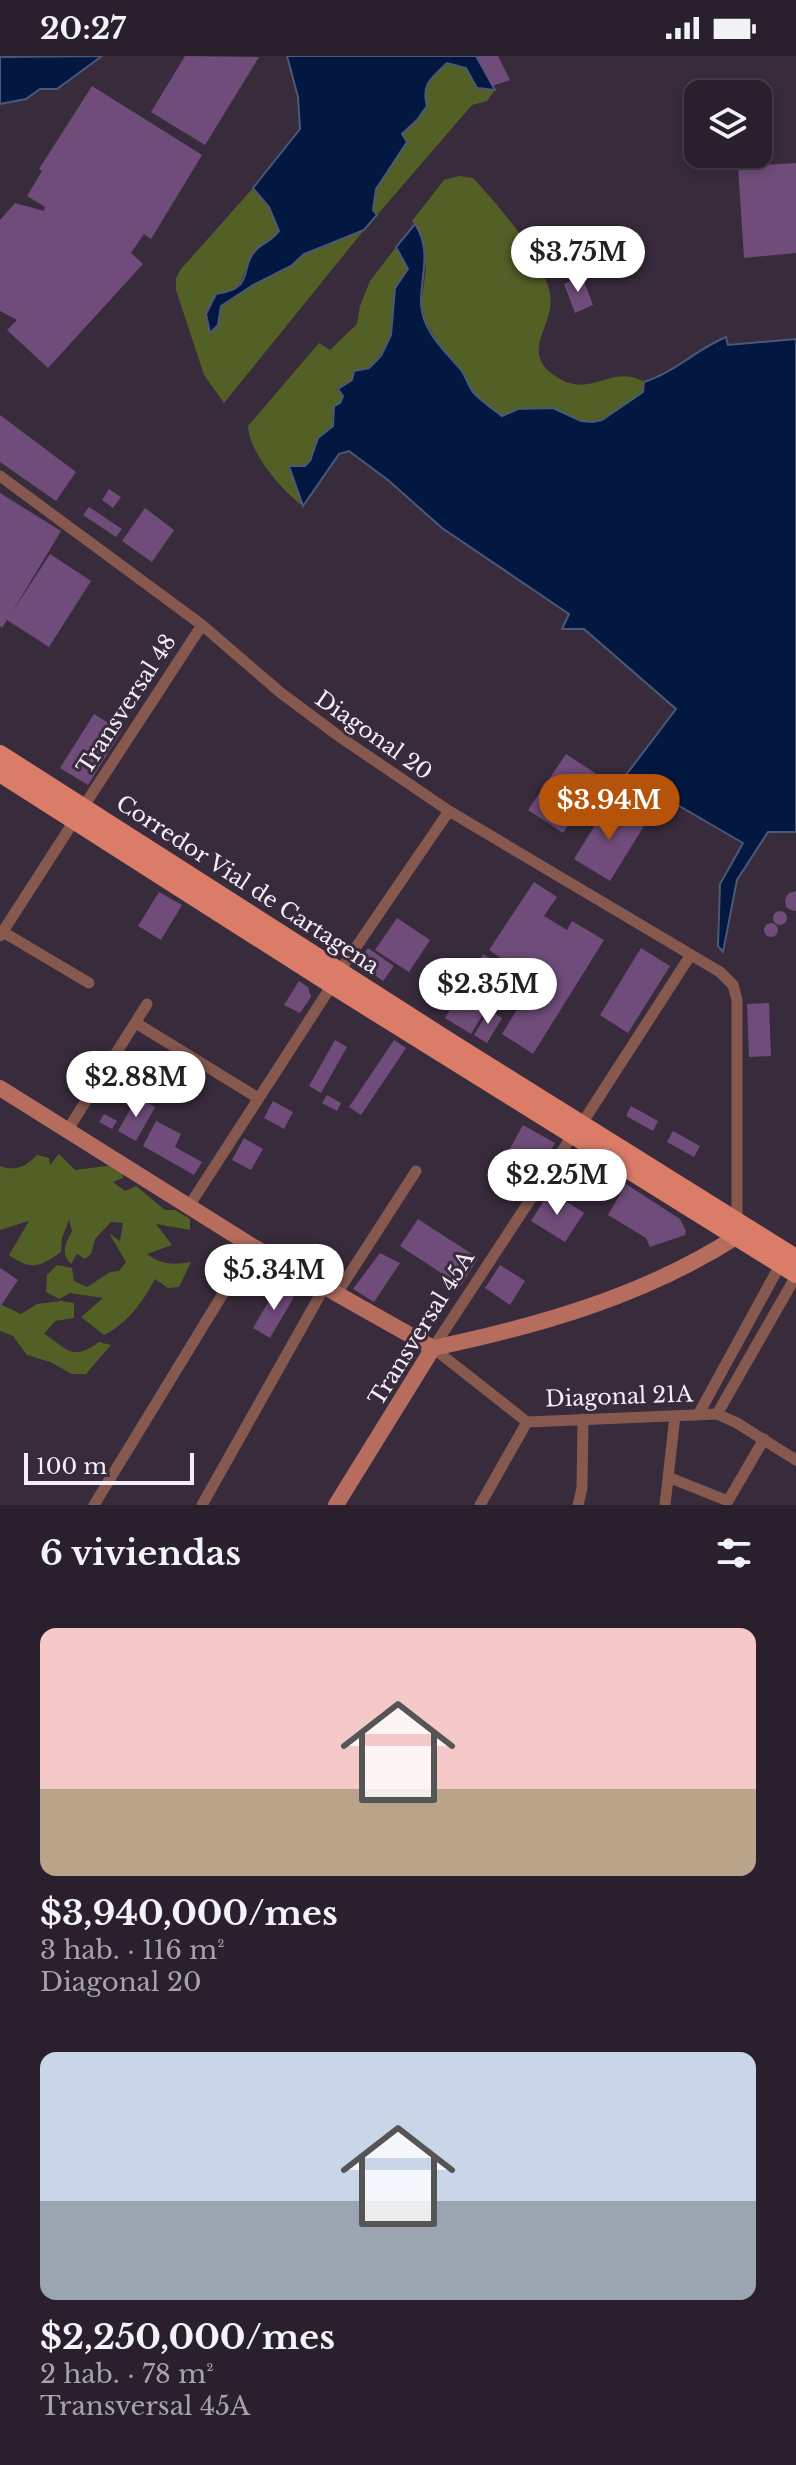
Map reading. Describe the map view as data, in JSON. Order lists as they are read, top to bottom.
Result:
{
  "streets": {
    "main road": ["Corredor Vial de Cartagena"],
    "street": [
      "Transversal 48",
      "Diagonal 20",
      "Transversal 45A",
      "Diagonal 21A"
    ]
  },
  "crossings": [
    ["Transversal 48", "Diagonal 20"],
    ["Transversal 48", "Corredor Vial de Cartagena"],
    ["Diagonal 20", "Corredor Vial de Cartagena"],
    ["Diagonal 20", "Transversal 45A"],
    ["Corredor Vial de Cartagena", "Transversal 45A"],
    ["Transversal 45A", "Diagonal 21A"]
  ],
  "scale_bar": "100 m",
  "page": {
    "status": "20:27",
    "price": [
      "$3.75M",
      "$3.94M",
      "$2.35M",
      "$2.88M",
      "$2.25M",
      "$5.34M"
    ],
    "scale": "100 m",
    "heading": "6 viviendas",
    "list": [
      {
        "name": "$3,940,000/mes",
        "note": "3 hab. · 116 m² · Diagonal 20"
      },
      {
        "name": "$2,250,000/mes",
        "note": "2 hab. · 78 m² · Transversal 45A"
      }
    ]
  }
}
